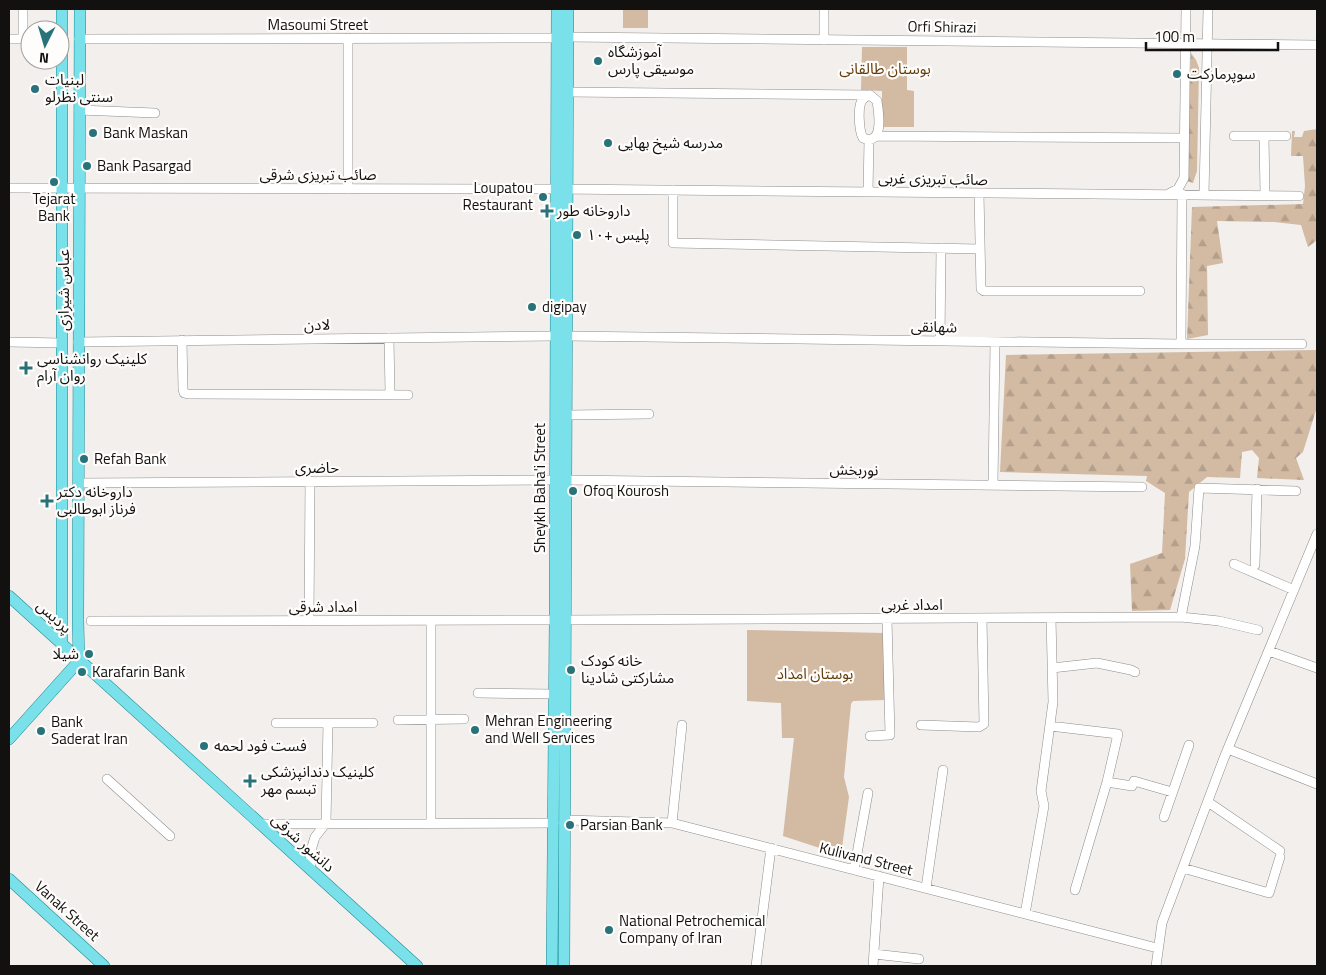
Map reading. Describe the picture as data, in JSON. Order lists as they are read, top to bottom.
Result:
{
  "streets": {
    "main road": [
      "عباس شیرازی",
      "Sheykh Baha'i Street",
      "پردیس",
      "دانشور شرقی",
      "Vanak Street"
    ],
    "street": [
      "Masoumi Street",
      "Orfi Shirazi",
      "صائب تبریزی شرقی",
      "صائب تبریزی غربی",
      "لادن",
      "شهانقی",
      "حاضری",
      "نوربخش",
      "امداد غربی",
      "امداد شرقی",
      "Kulivand Street"
    ]
  },
  "crossings": [
    ["Masoumi Street", "Orfi Shirazi"],
    ["Masoumi Street", "عباس شیرازی"],
    ["Masoumi Street", "Sheykh Baha'i Street"],
    ["Orfi Shirazi", "Sheykh Baha'i Street"],
    ["صائب تبریزی شرقی", "صائب تبریزی غربی"],
    ["صائب تبریزی شرقی", "عباس شیرازی"],
    ["صائب تبریزی شرقی", "Sheykh Baha'i Street"],
    ["صائب تبریزی غربی", "Sheykh Baha'i Street"],
    ["عباس شیرازی", "لادن"],
    ["عباس شیرازی", "حاضری"],
    ["عباس شیرازی", "پردیس"],
    ["عباس شیرازی", "دانشور شرقی"],
    ["لادن", "شهانقی"],
    ["لادن", "Sheykh Baha'i Street"],
    ["شهانقی", "Sheykh Baha'i Street"],
    ["حاضری", "نوربخش"],
    ["حاضری", "Sheykh Baha'i Street"],
    ["نوربخش", "Sheykh Baha'i Street"],
    ["Sheykh Baha'i Street", "امداد غربی"],
    ["Sheykh Baha'i Street", "امداد شرقی"],
    ["Sheykh Baha'i Street", "Kulivand Street"],
    ["امداد غربی", "امداد شرقی"],
    ["پردیس", "دانشور شرقی"],
    ["دانشور شرقی", "Kulivand Street"]
  ],
  "parks": ["بوستان طالقانی", "بوستان امداد"],
  "places": {
    "other": [
      "آموزشگاه موسیقی پارس",
      "سوپرمارکت",
      "لبنیات سنتی نظرلو",
      "Bank Maskan",
      "مدرسه شیخ بهایی",
      "Bank Pasargad",
      "Tejarat Bank",
      "Loupatou Restaurant",
      "پلیس +۱۰",
      "digipay",
      "Refah Bank",
      "Ofoq Kourosh",
      "شیلا",
      "خانه کودک مشارکتی شادینا",
      "Karafarin Bank",
      "Mehran Engineering and Well Services",
      "Bank Saderat Iran",
      "فست فود لحمه",
      "Parsian Bank",
      "National Petrochemical Company of Iran"
    ],
    "health": [
      "داروخانه طور",
      "کلینیک روانشناسی روان آرام",
      "داروخانه دکتر فرناز ابوطالبی",
      "کلینیک دندانپزشکی تبسم مهر"
    ]
  },
  "scale_bar": "100 m",
  "north": "bottom"
}
